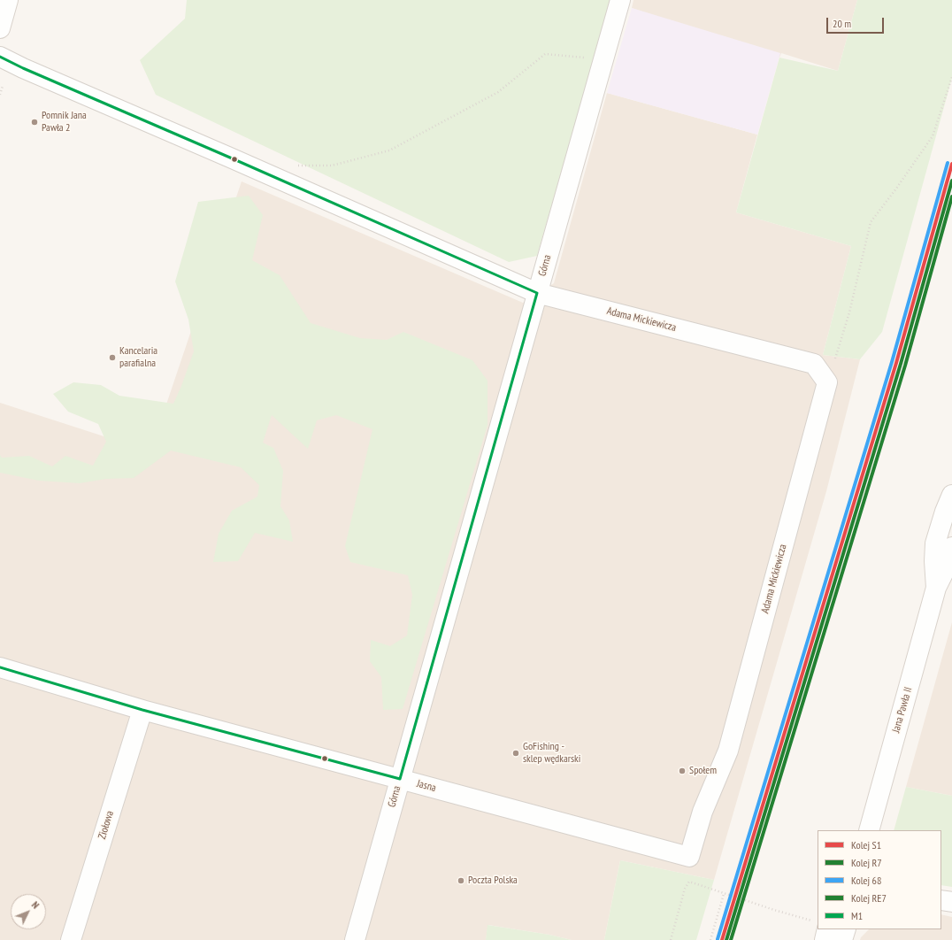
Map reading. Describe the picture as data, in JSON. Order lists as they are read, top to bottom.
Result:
{
  "streets": {
    "street": [
      "Górna",
      "Adama Mickiewicza",
      "Jana Pawła II",
      "Jasna",
      "Ziołowa"
    ]
  },
  "crossings": [
    ["Górna", "Adama Mickiewicza"],
    ["Górna", "Jasna"],
    ["Adama Mickiewicza", "Jasna"],
    ["Jasna", "Ziołowa"]
  ],
  "places": [
    "Pomnik Jana Pawła 2",
    "Kancelaria parafialna",
    "GoFishing - sklep wędkarski",
    "Społem",
    "Poczta Polska"
  ],
  "lines": [
    "transit line M1",
    "rail line 68",
    "rail line S1",
    "rail line R7",
    "rail line RE7"
  ],
  "legend": [
    "Kolej S1",
    "Kolej R7",
    "Kolej 68",
    "Kolej RE7",
    "M1"
  ],
  "scale_bar": "20 m",
  "north": "top right"
}
